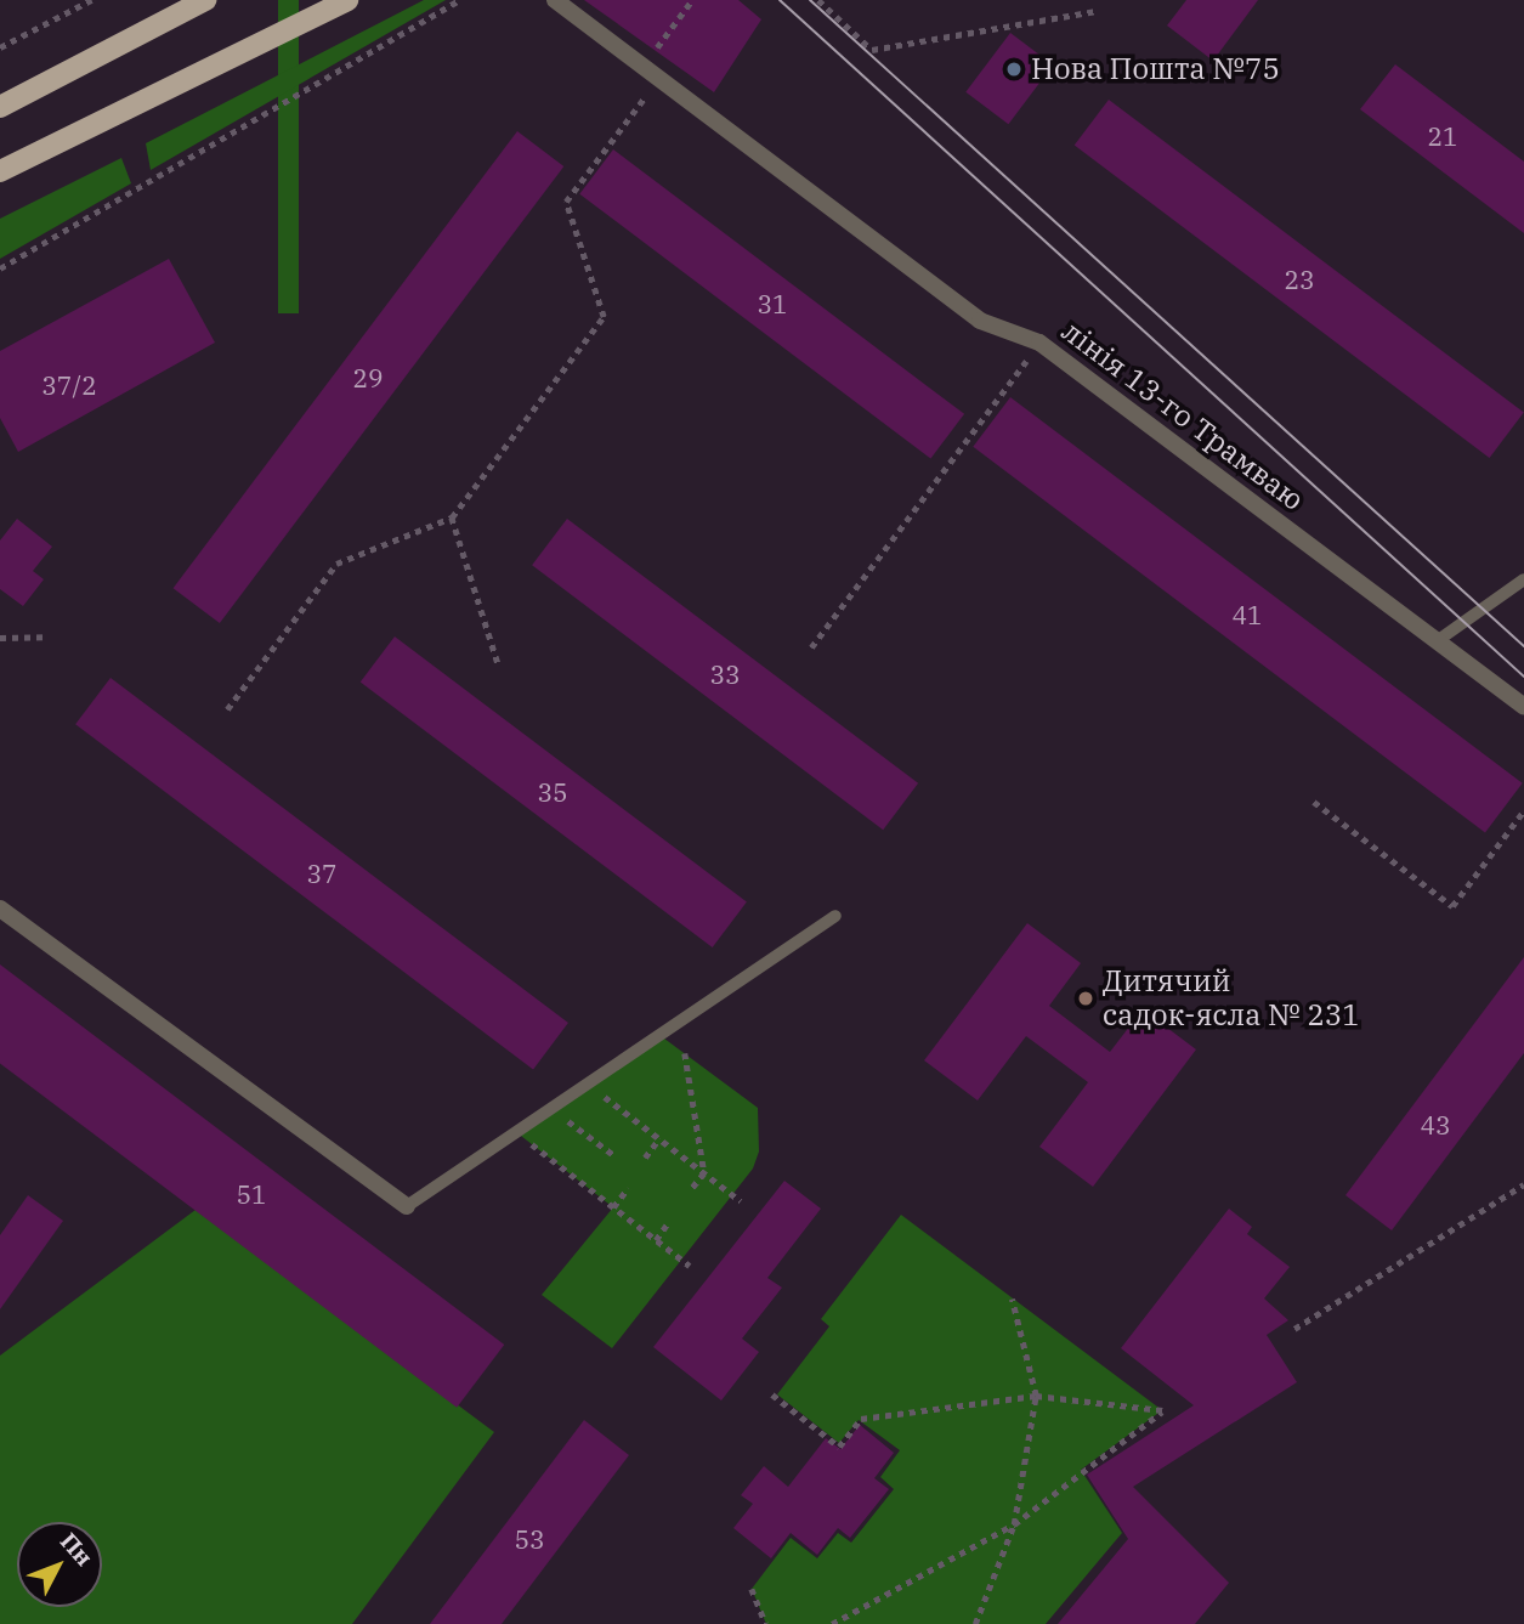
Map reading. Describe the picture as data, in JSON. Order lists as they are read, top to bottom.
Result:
{
  "streets": {
    "street": ["лінія 13-го Трамваю"]
  },
  "places": ["Нова Пошта №75", "Дитячий садок-ясла № 231"],
  "house_numbers": [
    "21",
    "23",
    "31",
    "29",
    "37/2",
    "41",
    "33",
    "35",
    "37",
    "43",
    "51",
    "53"
  ],
  "north": "top right"
}
